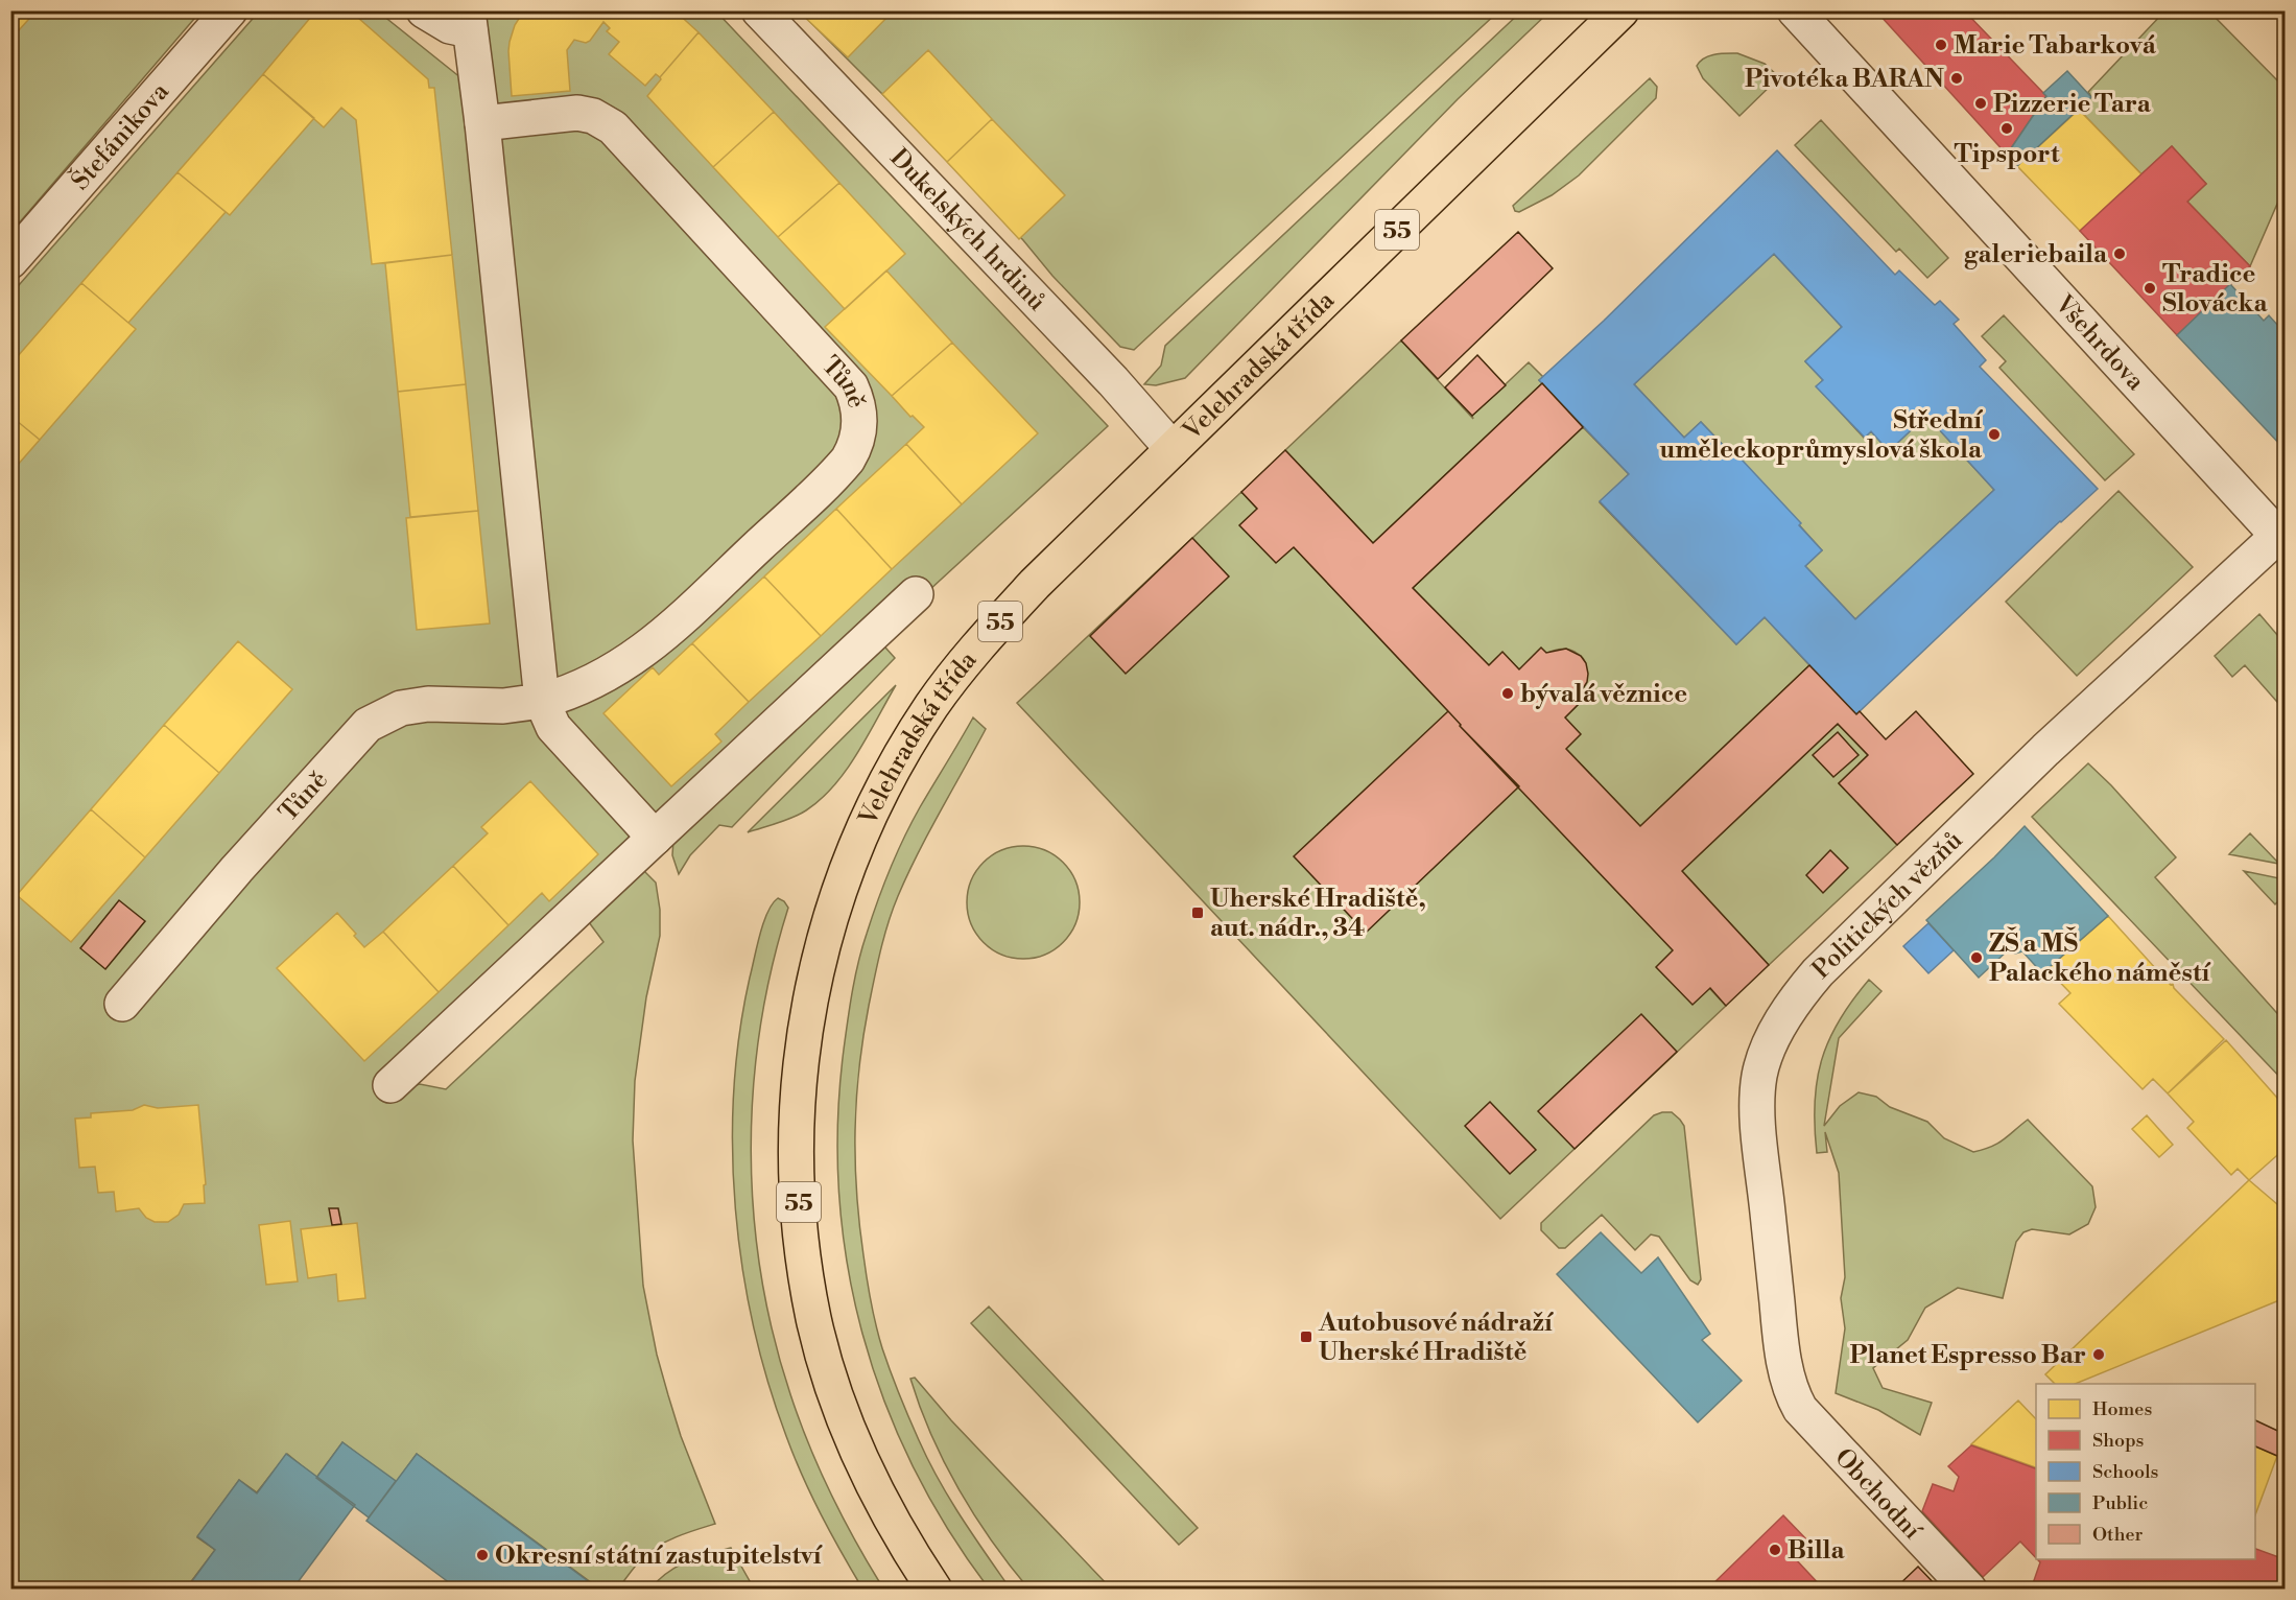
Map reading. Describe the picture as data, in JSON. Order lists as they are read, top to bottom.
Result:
{
  "streets": {
    "main road": ["55", "Velehradská třída"],
    "street": [
      "Štefánikova",
      "Dukelských hrdinů",
      "Všehrdova",
      "Tůně",
      "Politických vězňů",
      "Obchodní"
    ]
  },
  "crossings": [
    ["Dukelských hrdinů", "Velehradská třída"],
    ["Všehrdova", "Politických vězňů"],
    ["Politických vězňů", "Obchodní"]
  ],
  "places": {
    "other": [
      "Marie Tabarková",
      "Pivotéka BARAN",
      "Pizzerie Tara",
      "Tipsport",
      "galeriebaila",
      "Tradice Slovácka",
      "Střední uměleckoprůmyslová škola",
      "bývalá věznice",
      "ZŠ a MŠ Palackého náměstí",
      "Planet Espresso Bar",
      "Billa",
      "Okresní státní zastupitelství"
    ],
    "transit": ["Uherské Hradiště, aut. nádr., 34", "Autobusové nádraží Uherské Hradiště"]
  },
  "legend": [
    "Homes",
    "Shops",
    "Schools",
    "Public",
    "Other"
  ]
}
